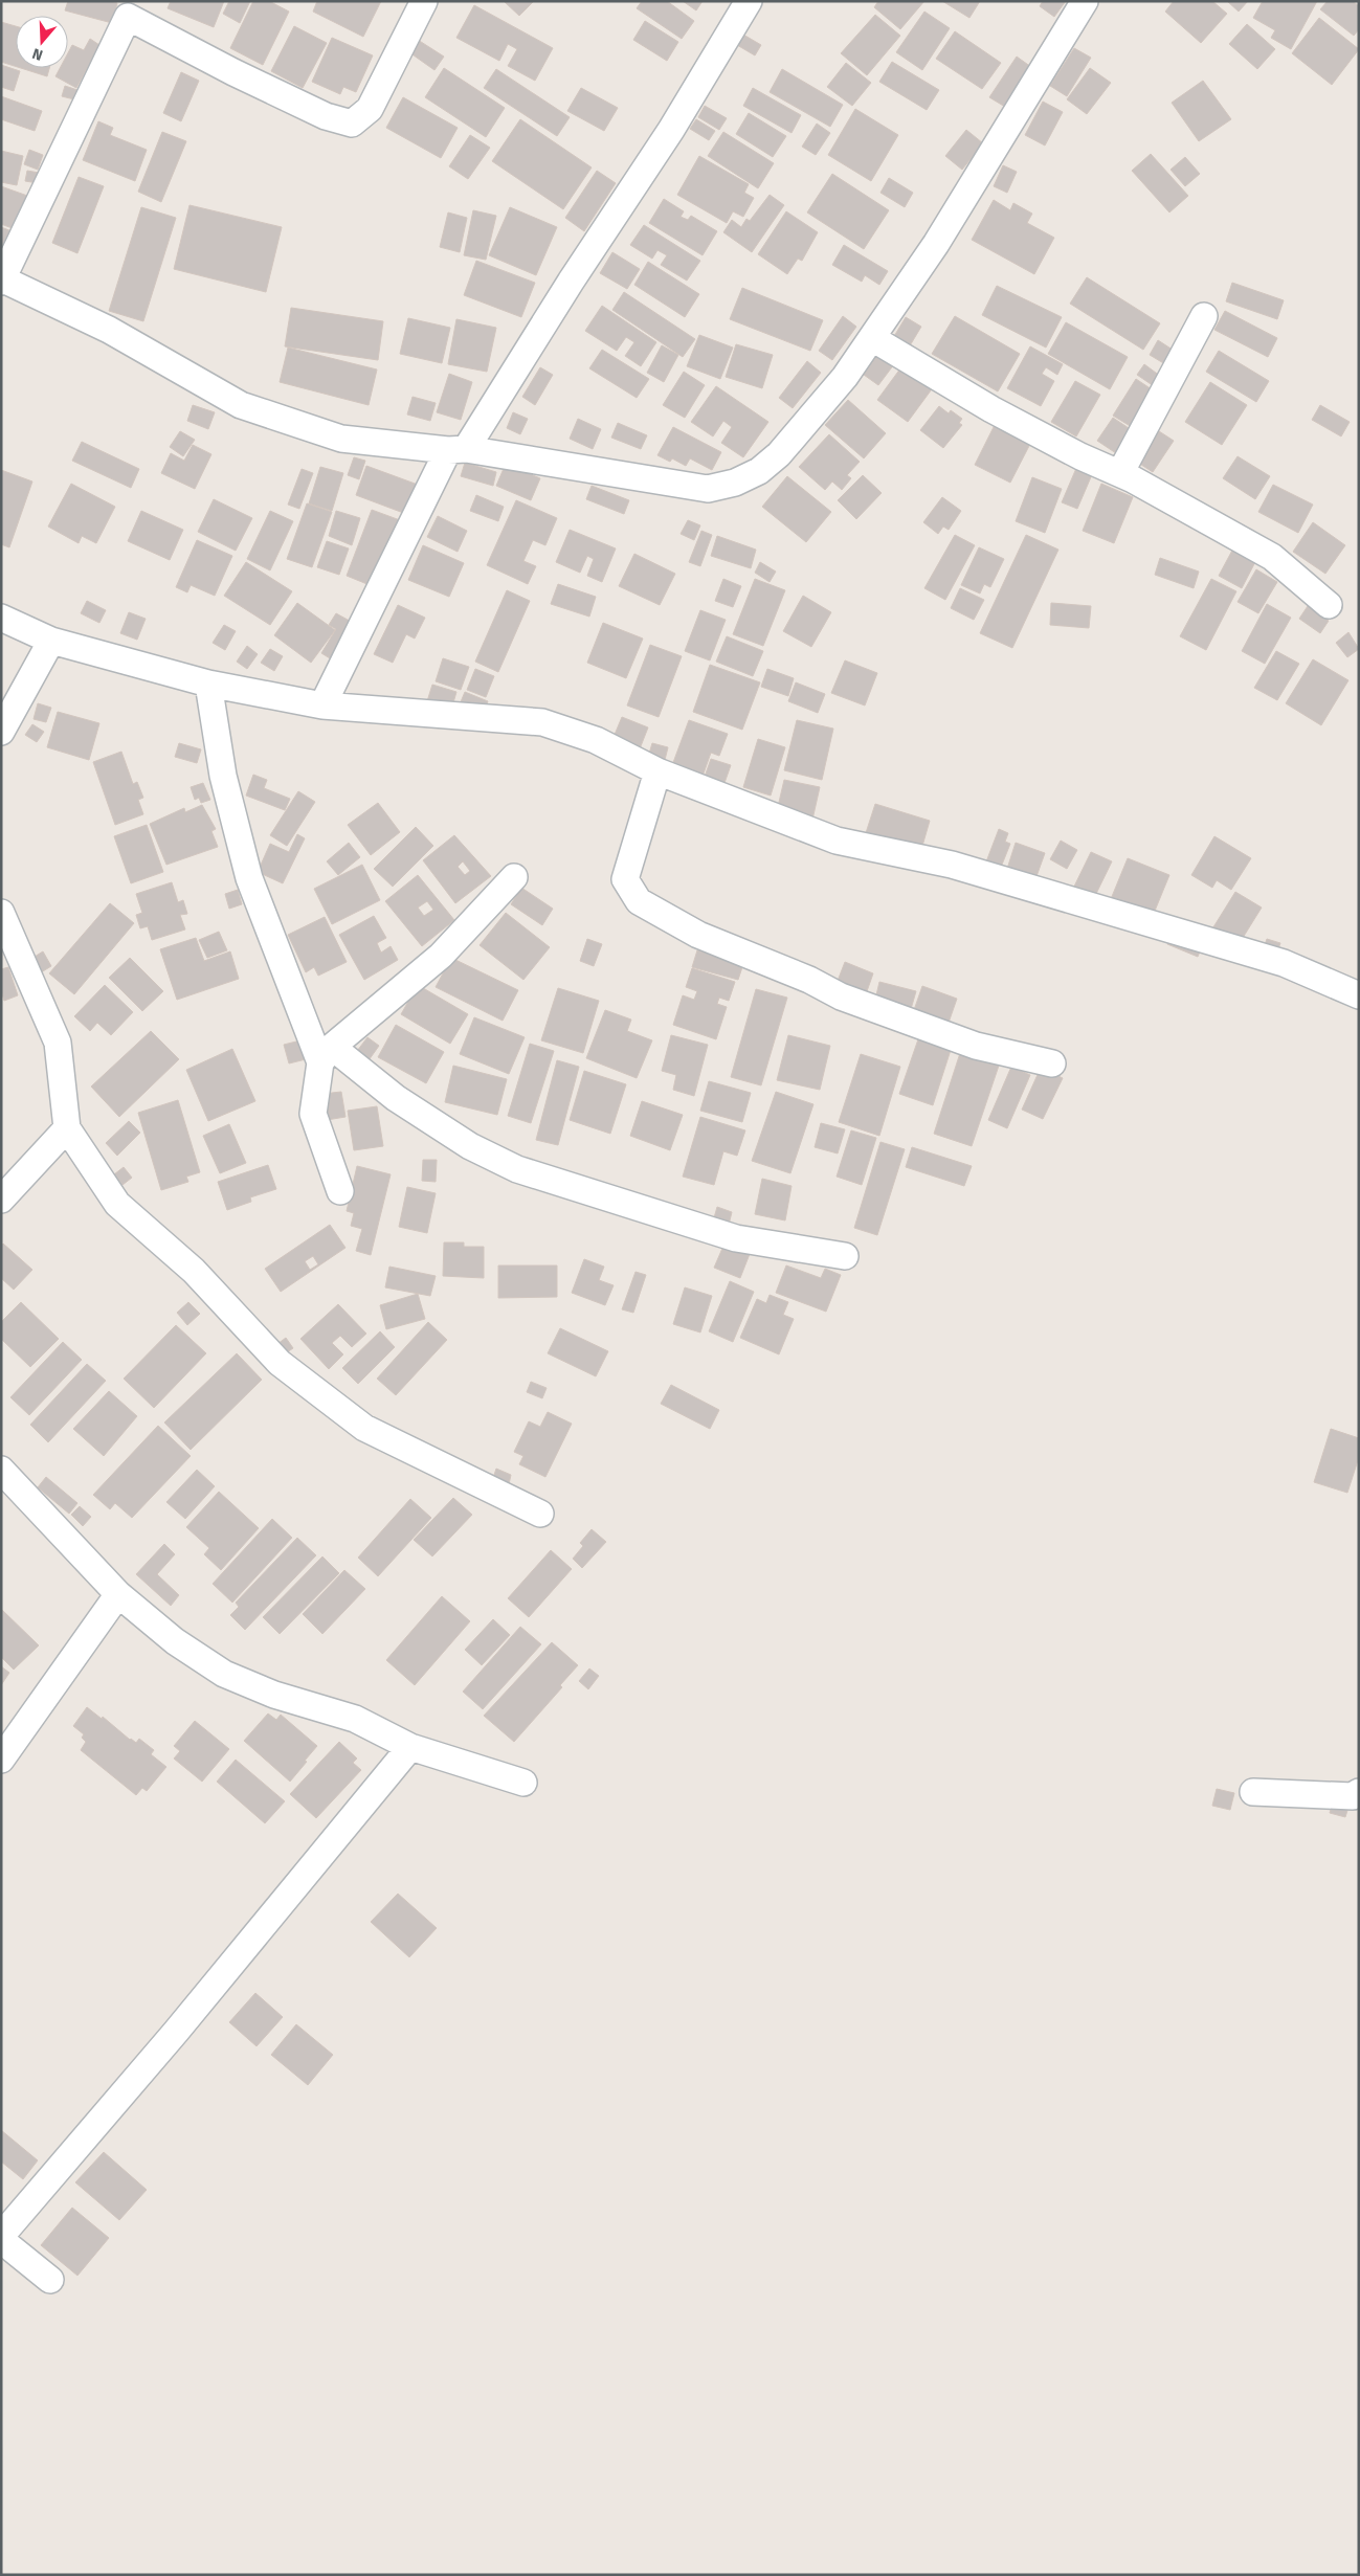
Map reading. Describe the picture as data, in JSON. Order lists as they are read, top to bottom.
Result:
{
  "north": "bottom"
}
